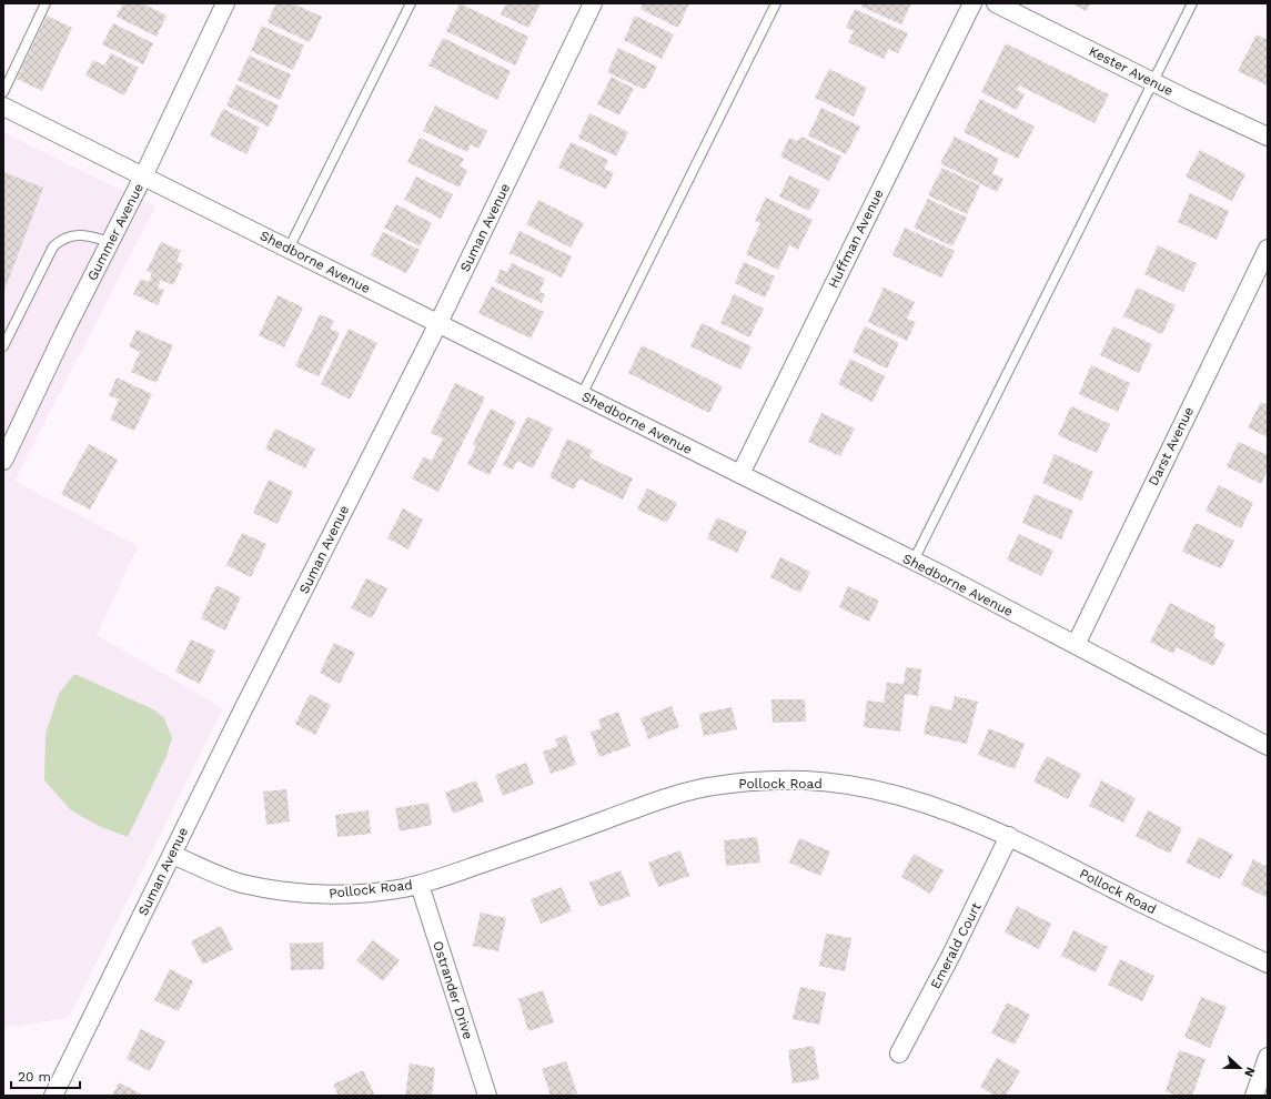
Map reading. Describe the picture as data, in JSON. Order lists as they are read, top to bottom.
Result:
{
  "streets": {
    "street": [
      "Kester Avenue",
      "Suman Avenue",
      "Gummer Avenue",
      "Huffman Avenue",
      "Shedborne Avenue",
      "Darst Avenue",
      "Pollock Road",
      "Emerald Court",
      "Ostrander Drive"
    ]
  },
  "crossings": [
    ["Suman Avenue", "Shedborne Avenue"],
    ["Suman Avenue", "Pollock Road"],
    ["Gummer Avenue", "Shedborne Avenue"],
    ["Huffman Avenue", "Shedborne Avenue"],
    ["Shedborne Avenue", "Darst Avenue"],
    ["Pollock Road", "Emerald Court"],
    ["Pollock Road", "Ostrander Drive"]
  ],
  "scale_bar": "20 m",
  "north": "right"
}
